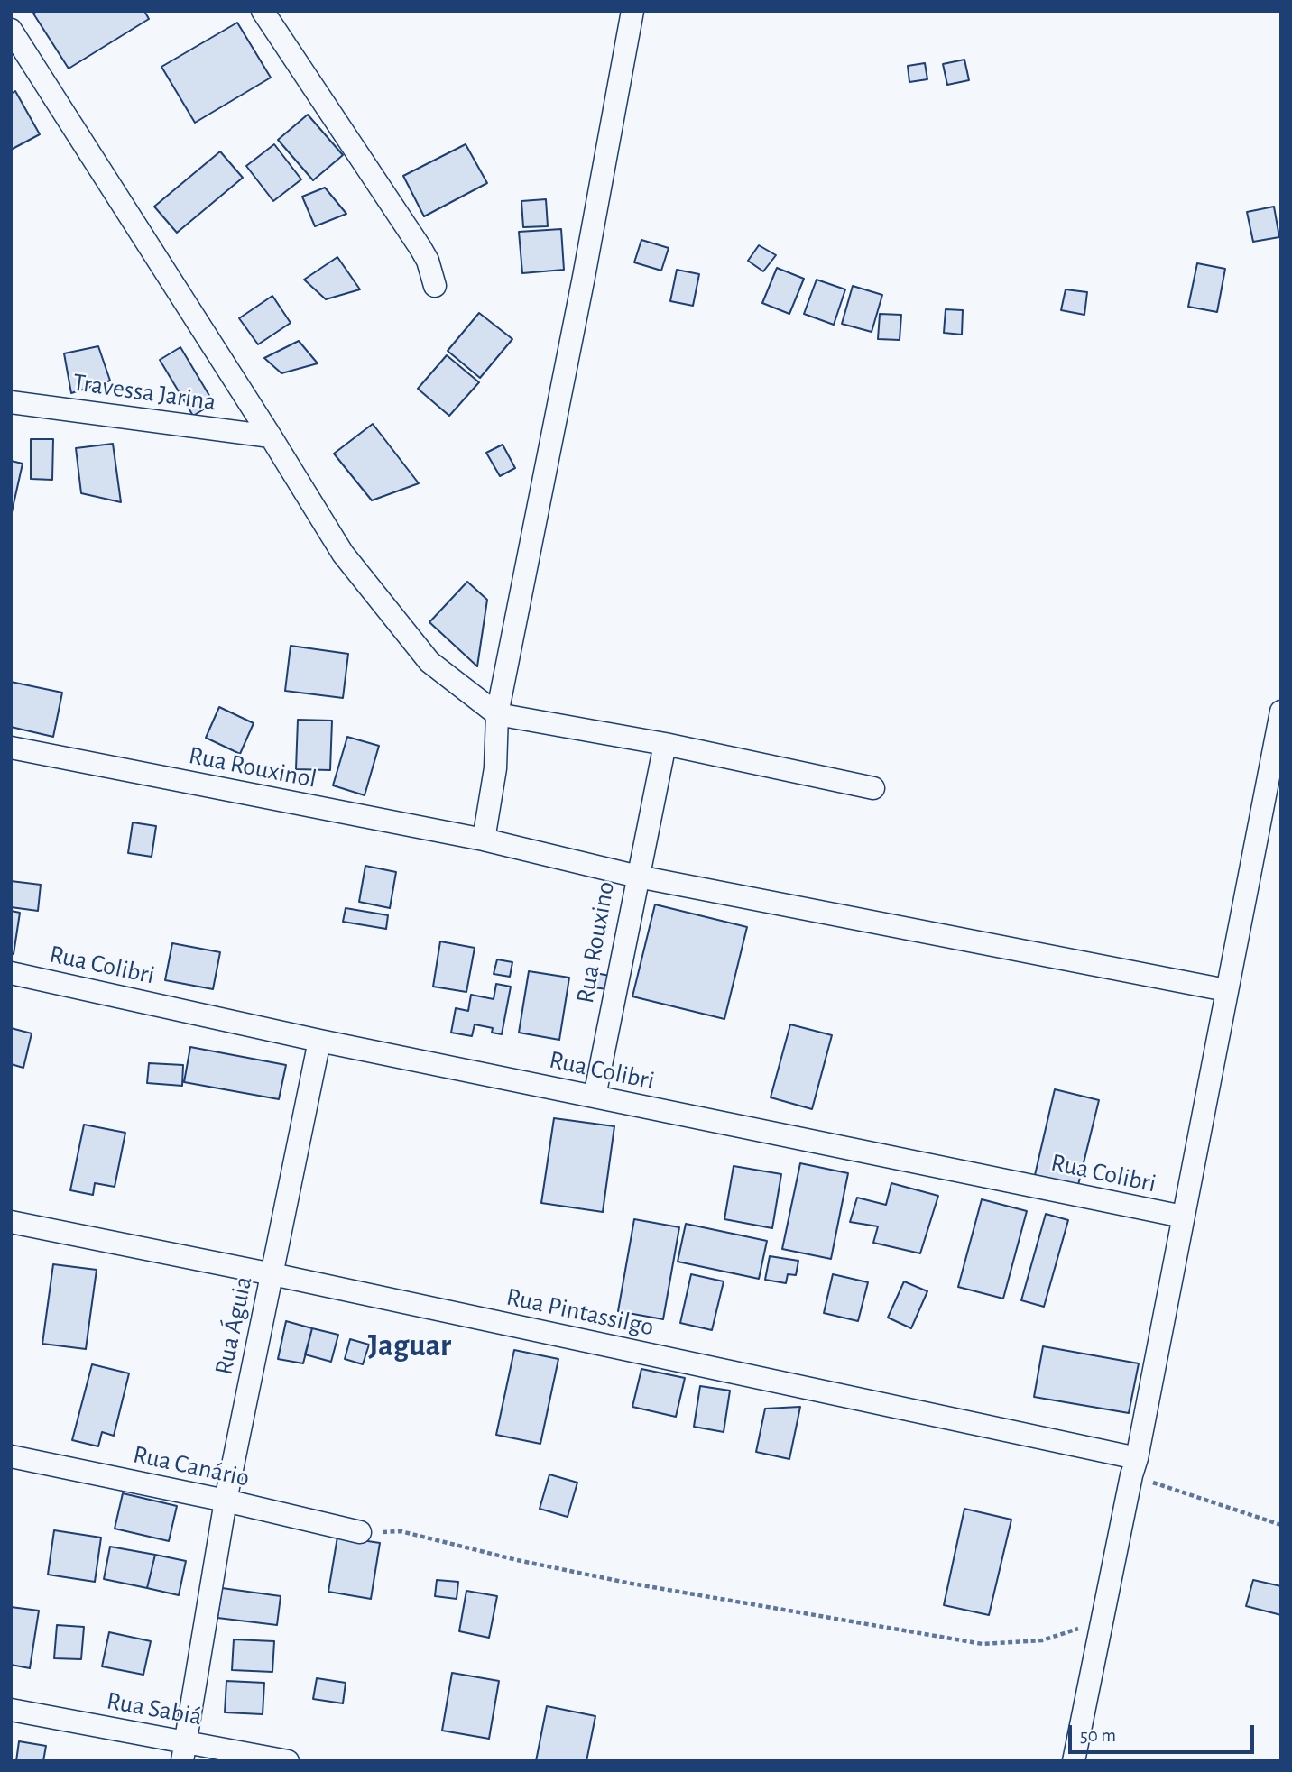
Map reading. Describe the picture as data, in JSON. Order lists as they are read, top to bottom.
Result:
{
  "streets": {
    "street": [
      "Travessa Jarina",
      "Rua Rouxinol",
      "Rua Rouxino",
      "Rua Colibri",
      "Rua Pintassilgo",
      "Rua Águia",
      "Rua Canário",
      "Rua Sabiá"
    ]
  },
  "crossings": [
    ["Rua Rouxinol", "Rua Rouxino"],
    ["Rua Rouxino", "Rua Colibri"],
    ["Rua Colibri", "Rua Águia"],
    ["Rua Pintassilgo", "Rua Águia"],
    ["Rua Águia", "Rua Canário"],
    ["Rua Águia", "Rua Sabiá"]
  ],
  "districts": ["Jaguar"],
  "scale_bar": "50 m"
}
